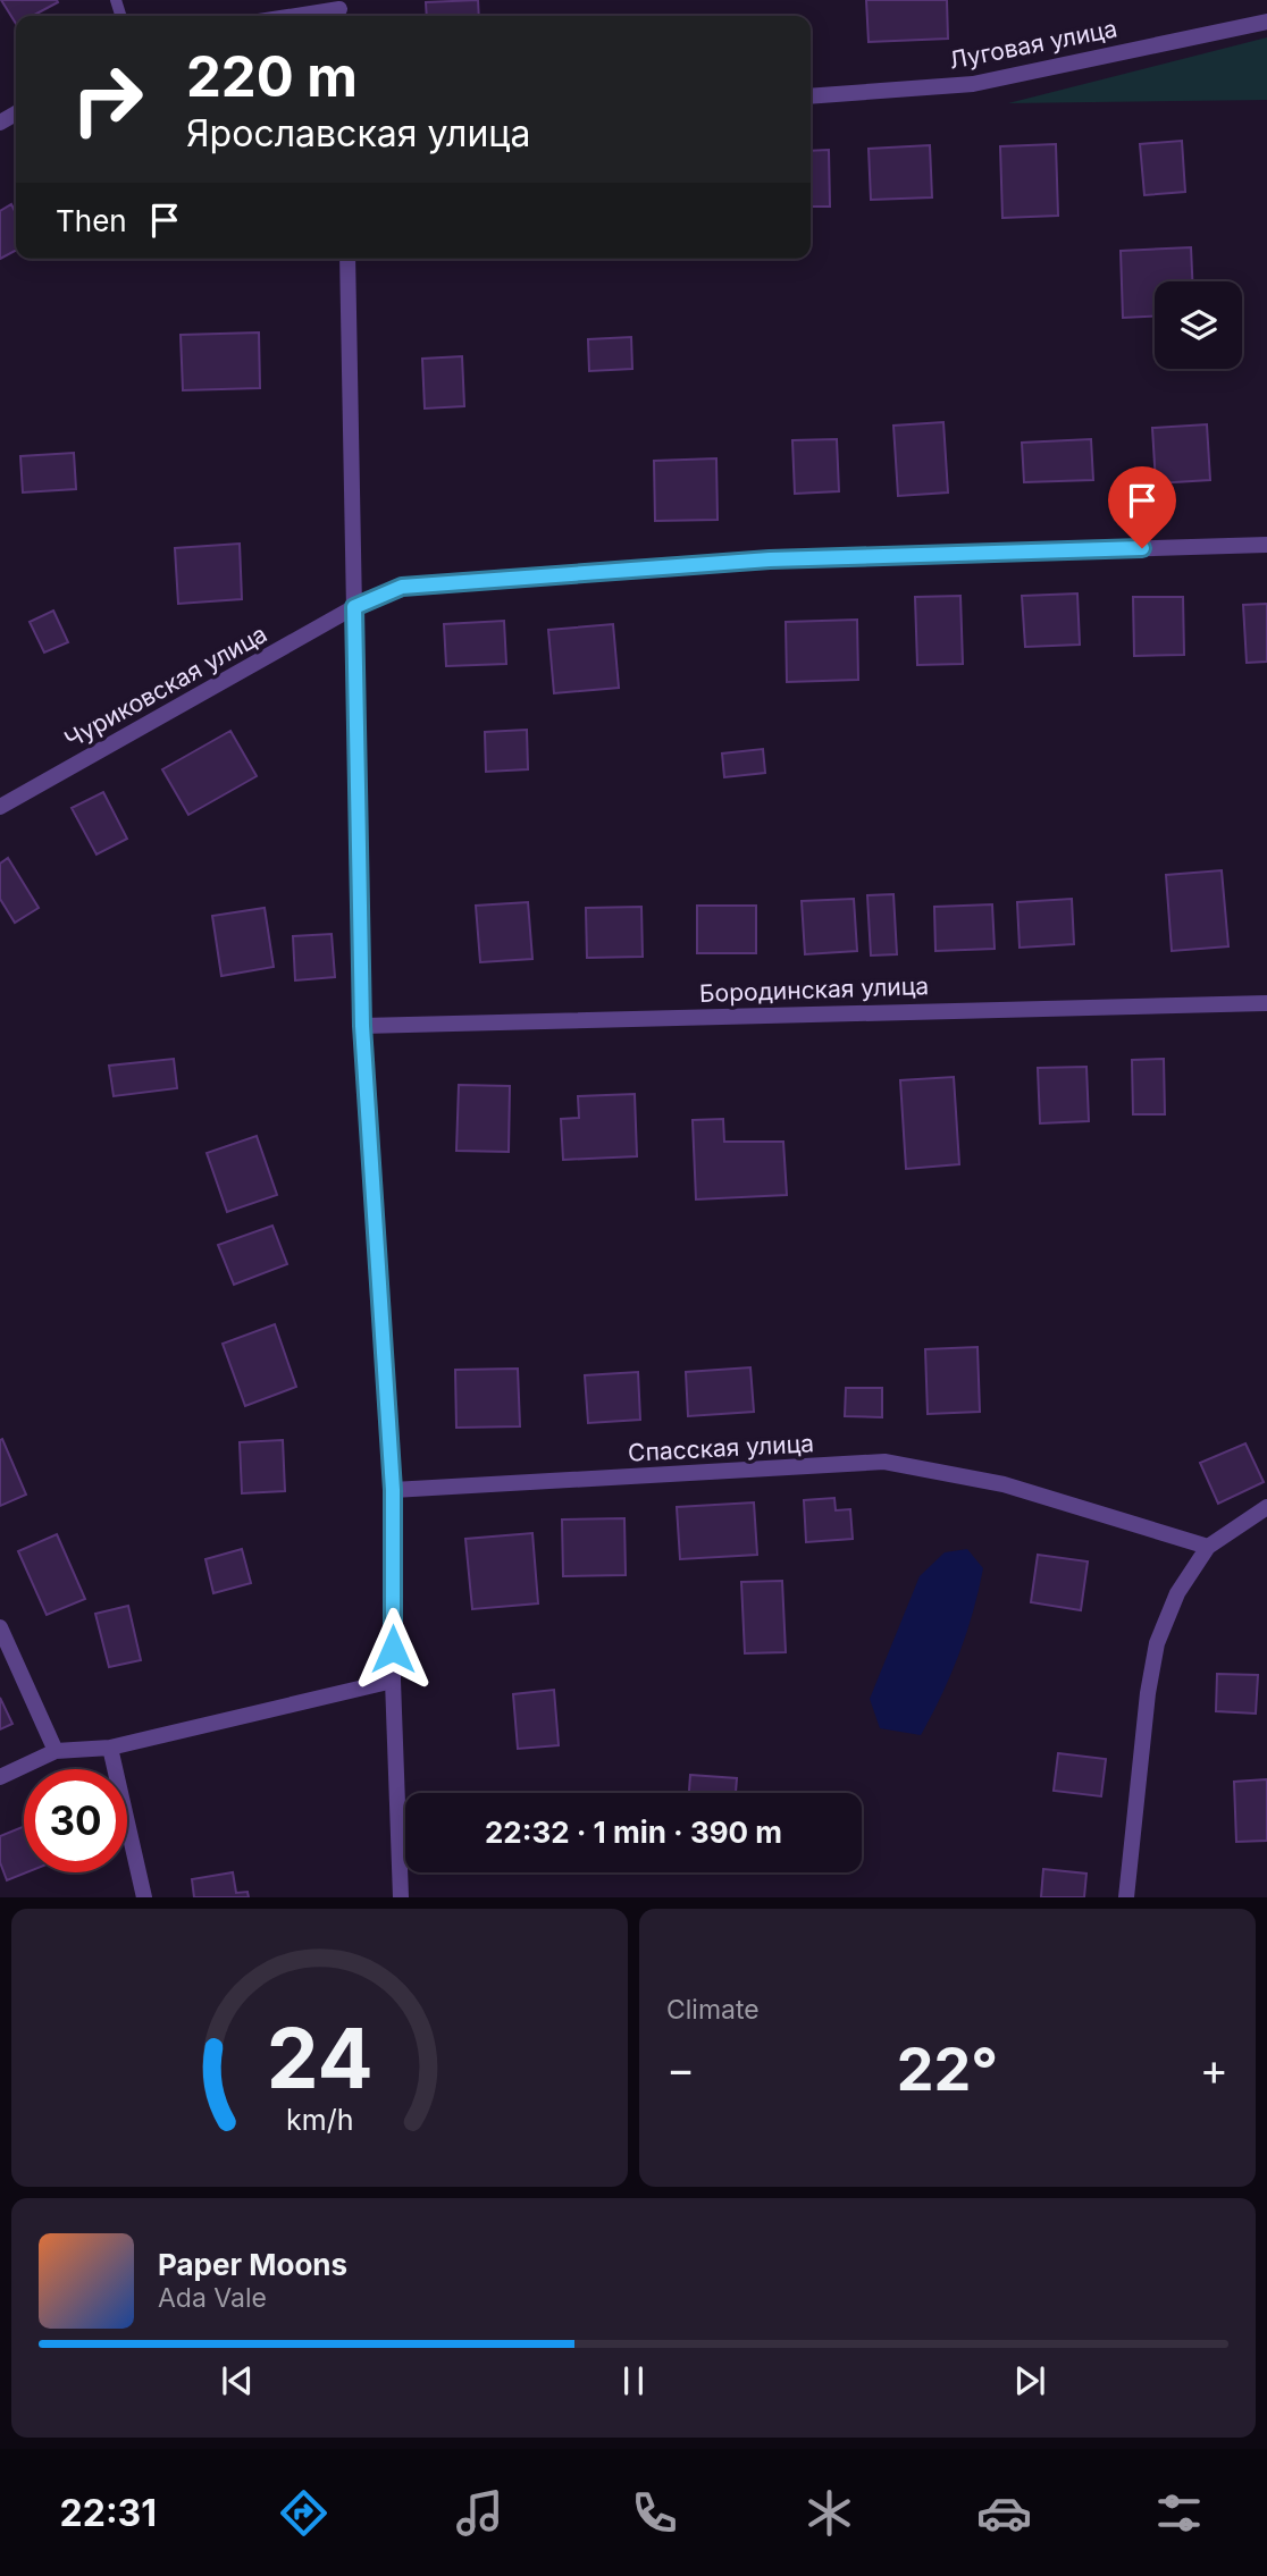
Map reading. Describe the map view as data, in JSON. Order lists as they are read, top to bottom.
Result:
{
  "streets": {
    "street": [
      "Луговая улица",
      "Чуриковская улица",
      "Бородинская улица",
      "Спасская улица"
    ]
  },
  "page": {
    "turn": ["220 m", "Ярославская улица"],
    "then": "Then",
    "limit": "30",
    "trip": "22:32 · 1 min · 390 m",
    "tile": "Climate",
    "heat": ["−", "22°", "+"],
    "song": ["Paper Moons", "Ada Vale"],
    "tabs": "22:31",
    "gauge": ["24", "km/h"]
  }
}
